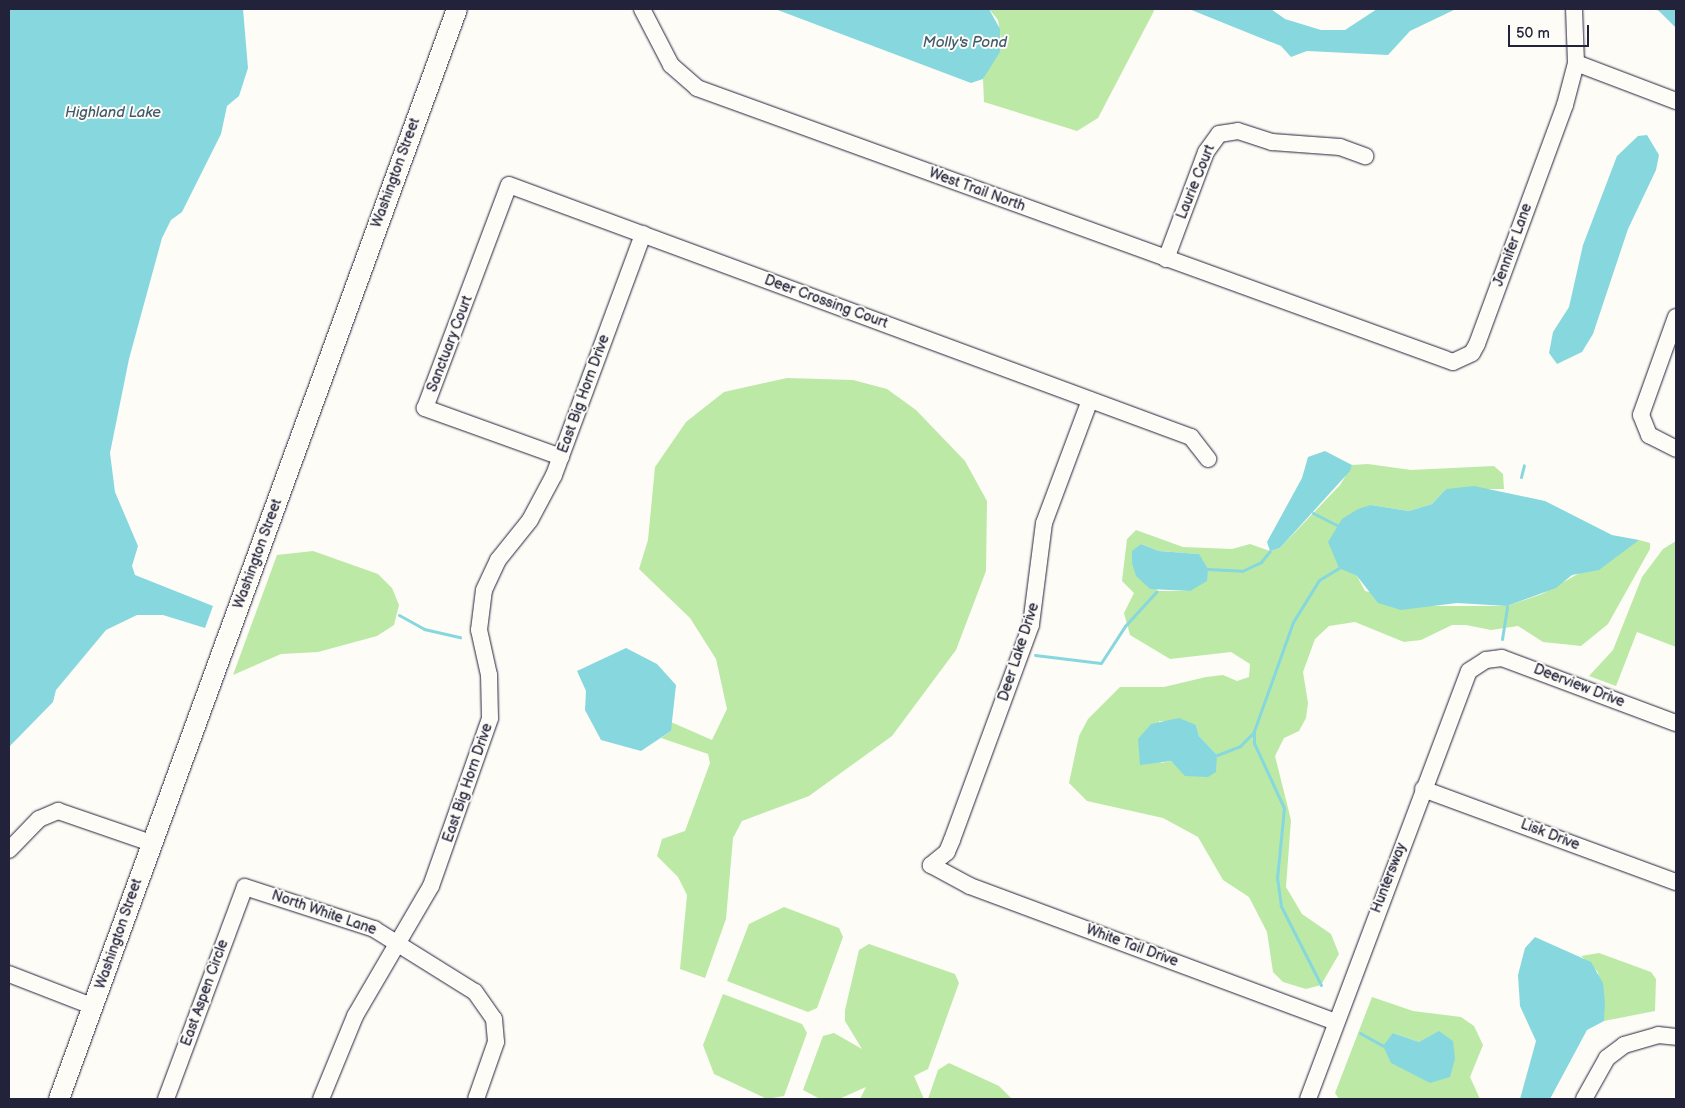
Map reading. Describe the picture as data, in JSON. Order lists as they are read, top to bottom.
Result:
{
  "streets": {
    "main road": ["Washington Street"],
    "street": [
      "Laurie Court",
      "West Trail North",
      "Jennifer Lane",
      "Deer Crossing Court",
      "Sanctuary Court",
      "East Big Horn Drive",
      "Deer Lake Drive",
      "Deerview Drive",
      "Lisk Drive",
      "Huntersway",
      "North White Lane",
      "White Tail Drive",
      "East Aspen Circle"
    ]
  },
  "crossings": [
    ["Laurie Court", "West Trail North"],
    ["West Trail North", "Jennifer Lane"],
    ["Deer Crossing Court", "Sanctuary Court"],
    ["Deer Crossing Court", "East Big Horn Drive"],
    ["Deer Crossing Court", "Deer Lake Drive"],
    ["Sanctuary Court", "East Big Horn Drive"],
    ["East Big Horn Drive", "North White Lane"],
    ["Deer Lake Drive", "White Tail Drive"],
    ["Deerview Drive", "Huntersway"],
    ["Lisk Drive", "Huntersway"],
    ["Huntersway", "White Tail Drive"],
    ["North White Lane", "East Aspen Circle"]
  ],
  "water": ["Molly's Pond", "Highland Lake"],
  "scale_bar": "50 m"
}
